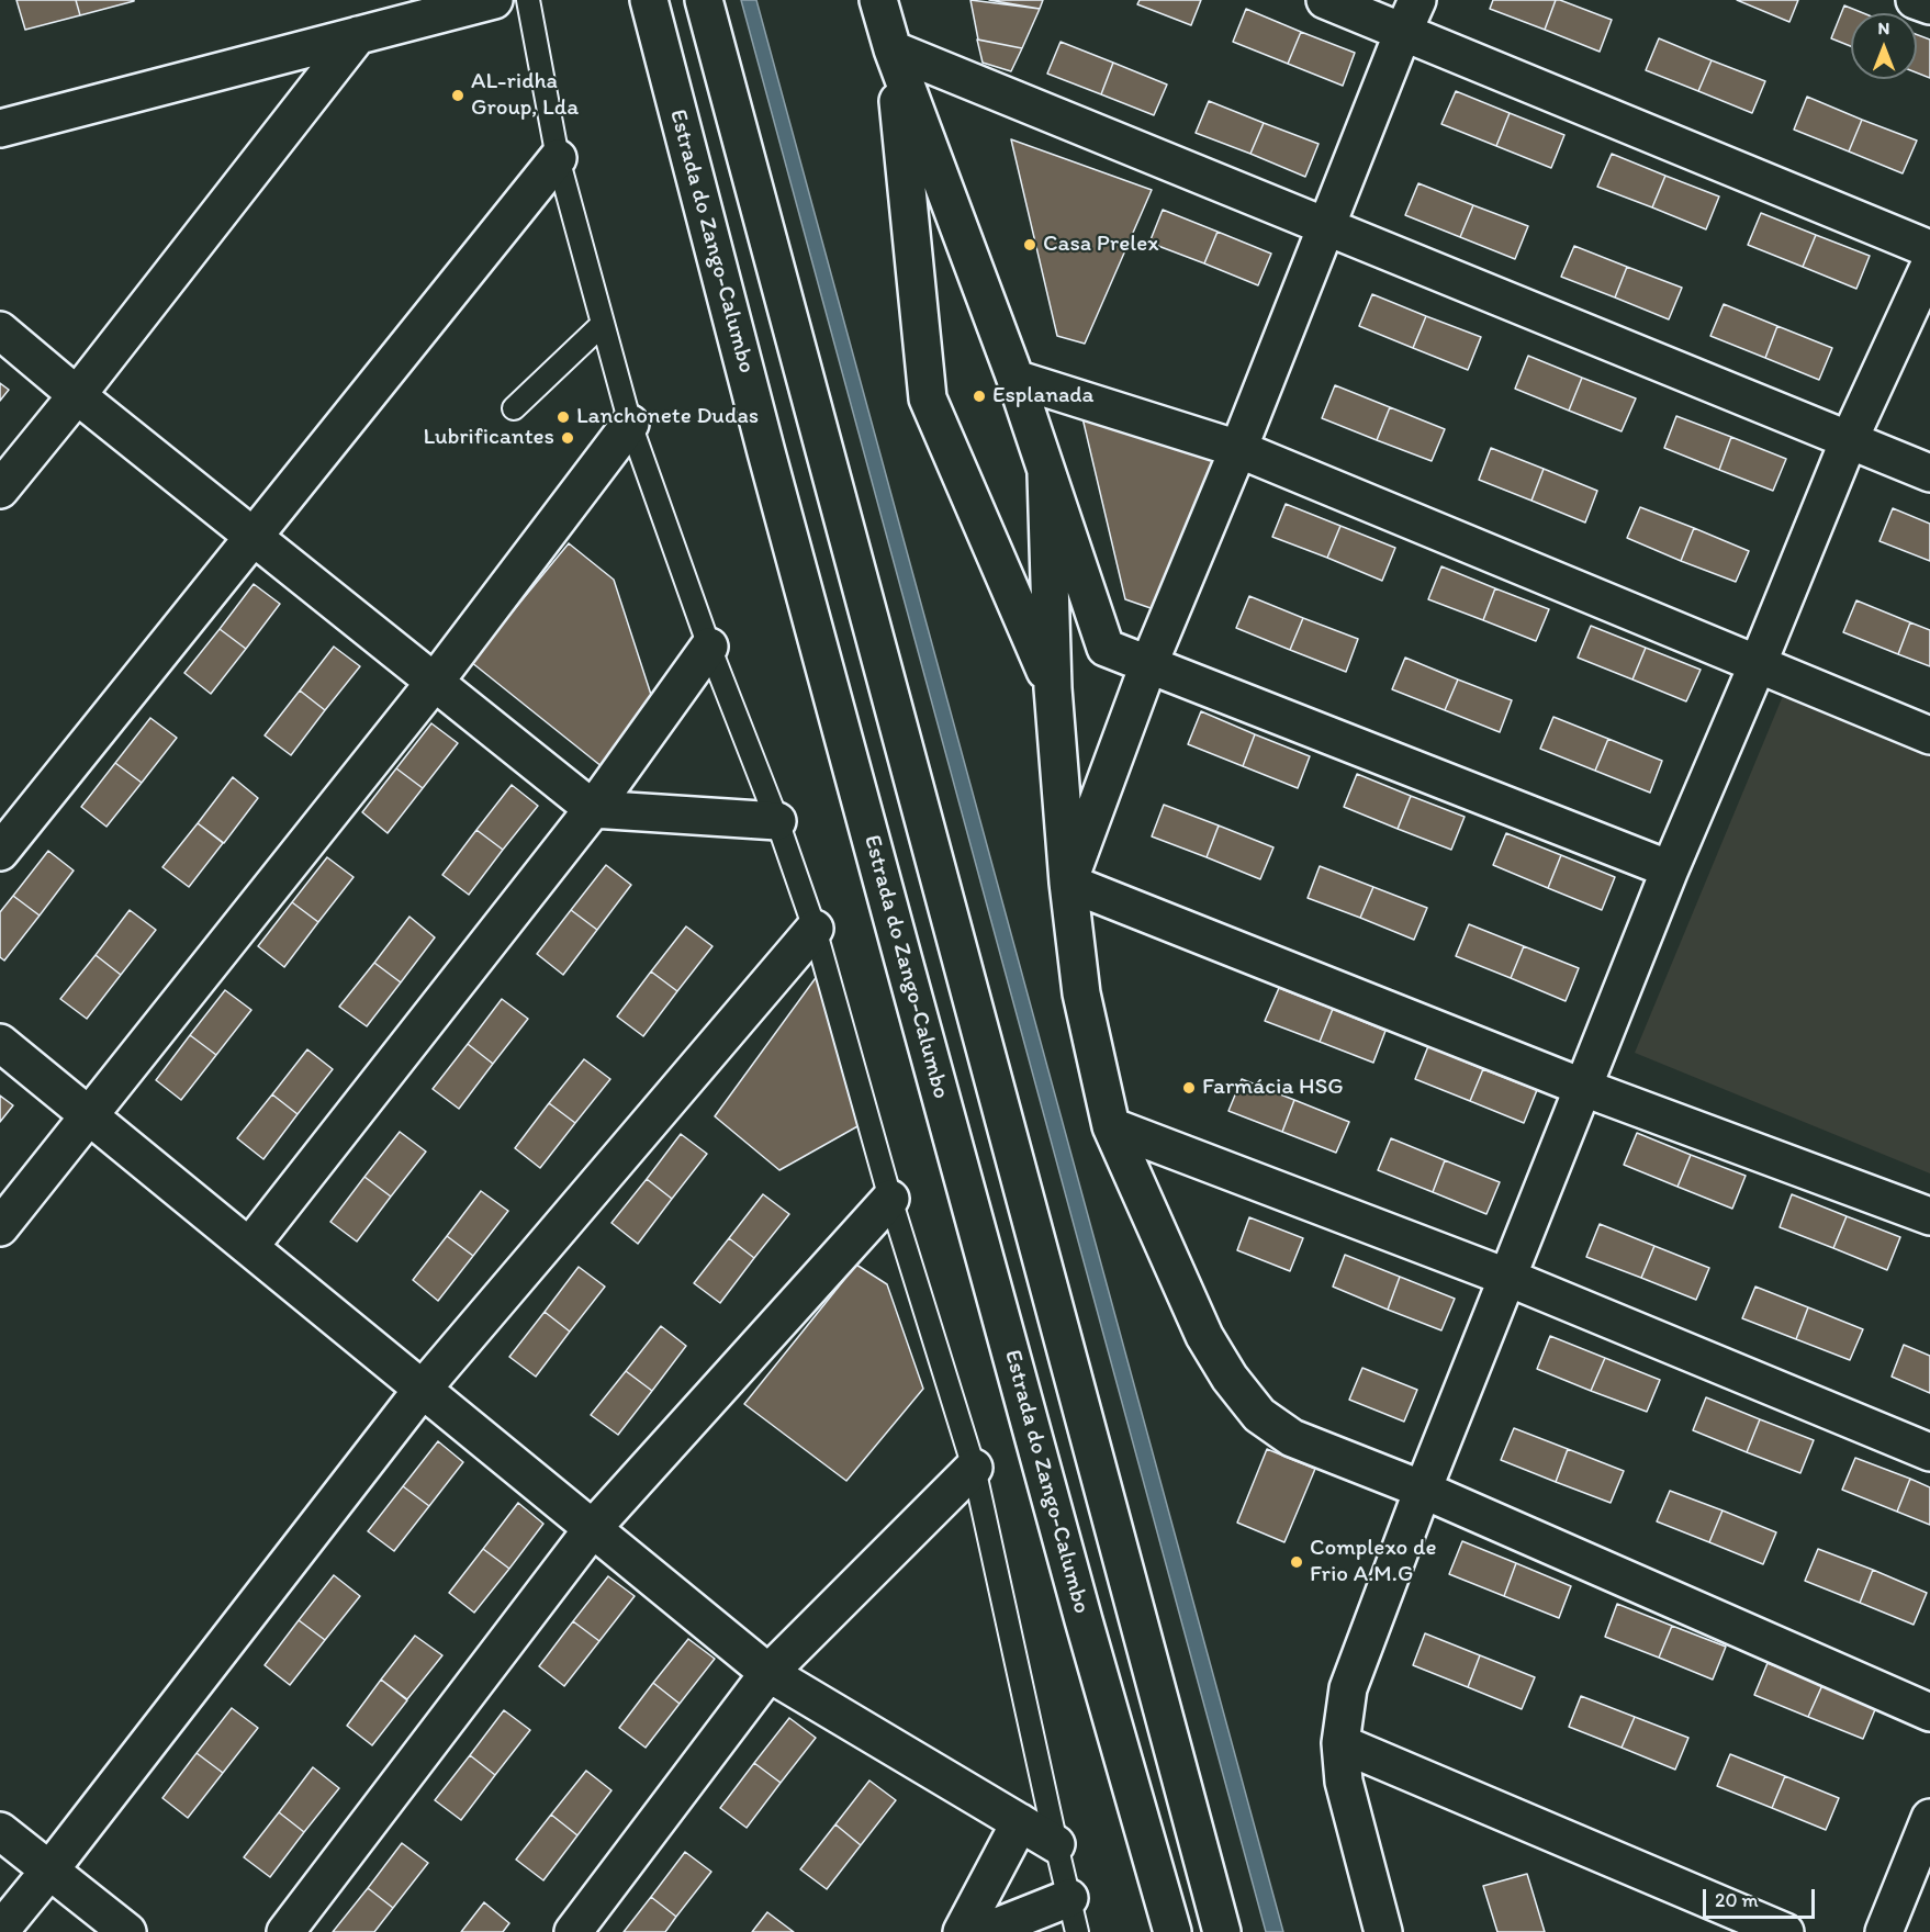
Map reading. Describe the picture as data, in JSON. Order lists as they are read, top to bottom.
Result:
{
  "streets": {
    "street": ["Estrada do Zango-Calumbo"]
  },
  "places": [
    "AL-ridha Group, Lda",
    "Casa Prelex",
    "Esplanada",
    "Lanchonete Dudas",
    "Lubrificantes",
    "Farmácia HSG",
    "Complexo de Frio A.M.G"
  ],
  "scale_bar": "20 m",
  "north": "top"
}
